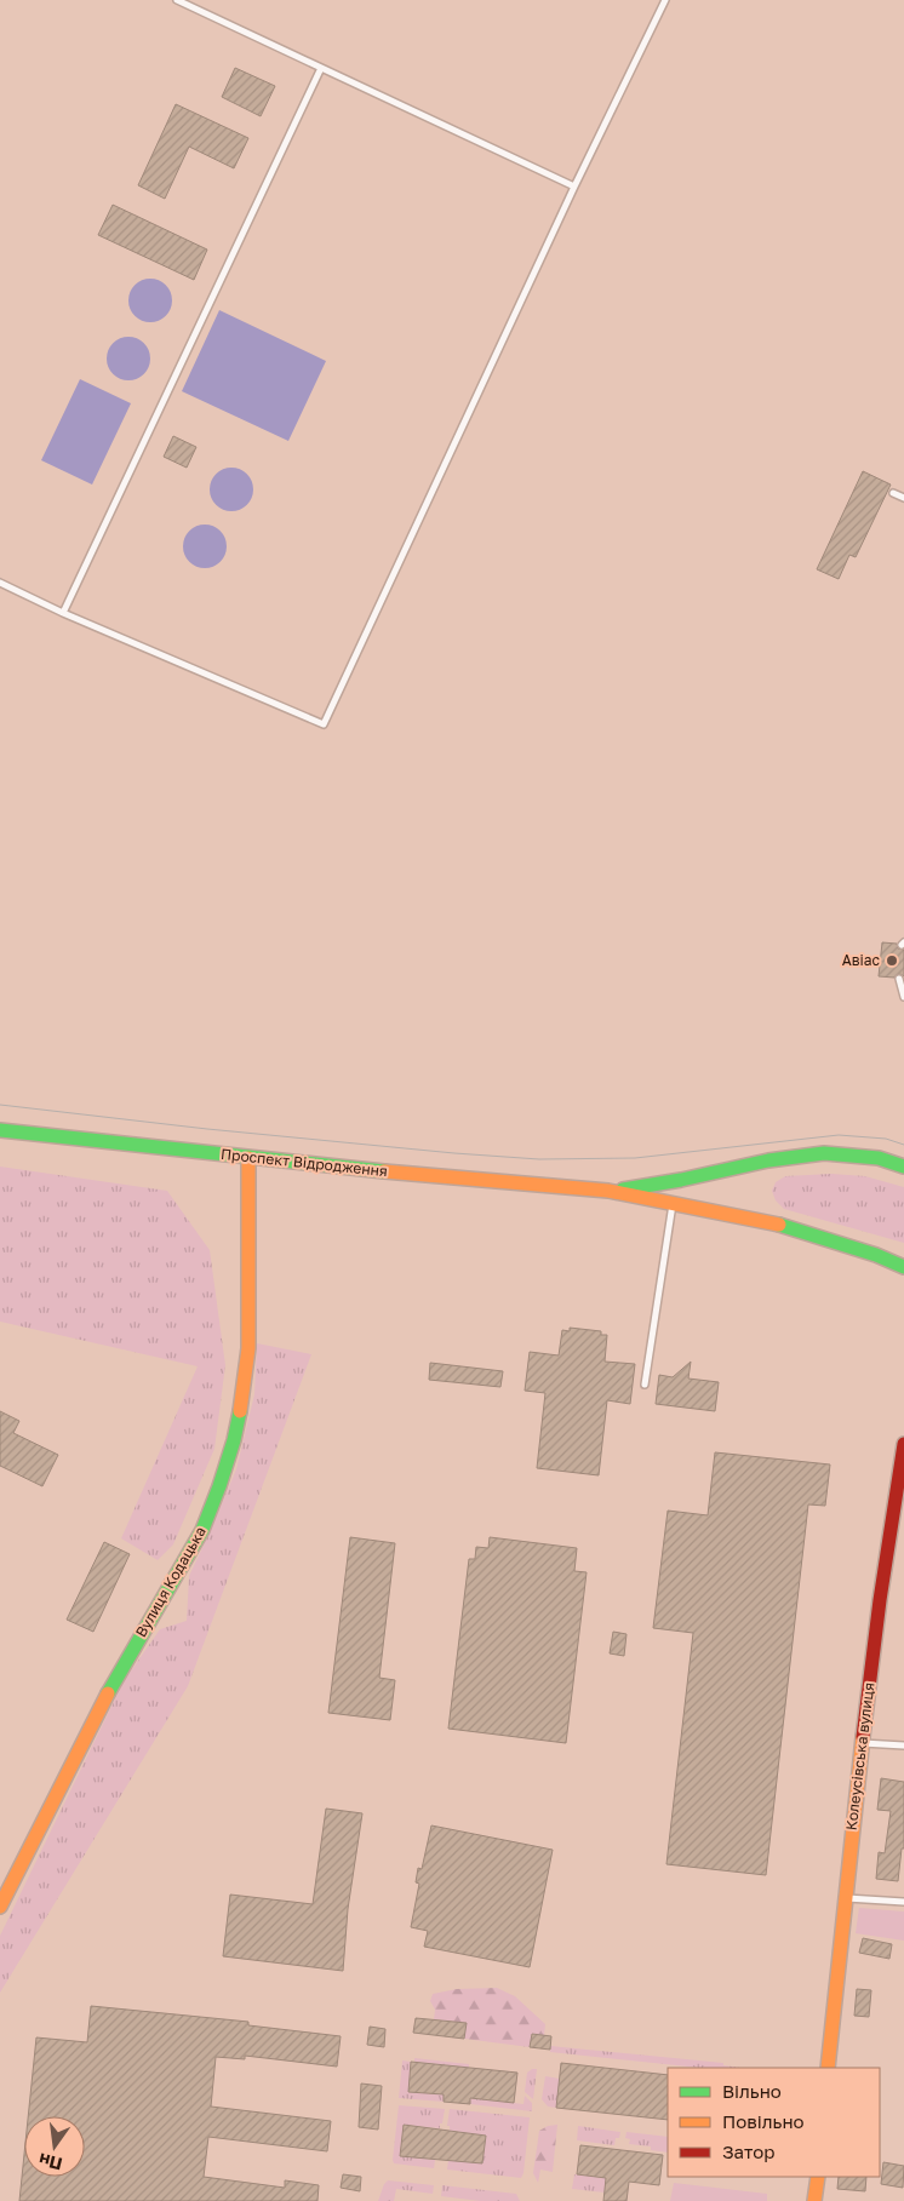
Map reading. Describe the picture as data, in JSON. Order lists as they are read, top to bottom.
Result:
{
  "streets": {
    "street": ["Проспект Відродження", "Вулиця Кодацька", "Колеусівська вулиця"]
  },
  "crossings": [
    ["Проспект Відродження", "Вулиця Кодацька"]
  ],
  "places": ["Авіас"],
  "legend": ["Вільно", "Повільно", "Затор"],
  "north": "bottom"
}
